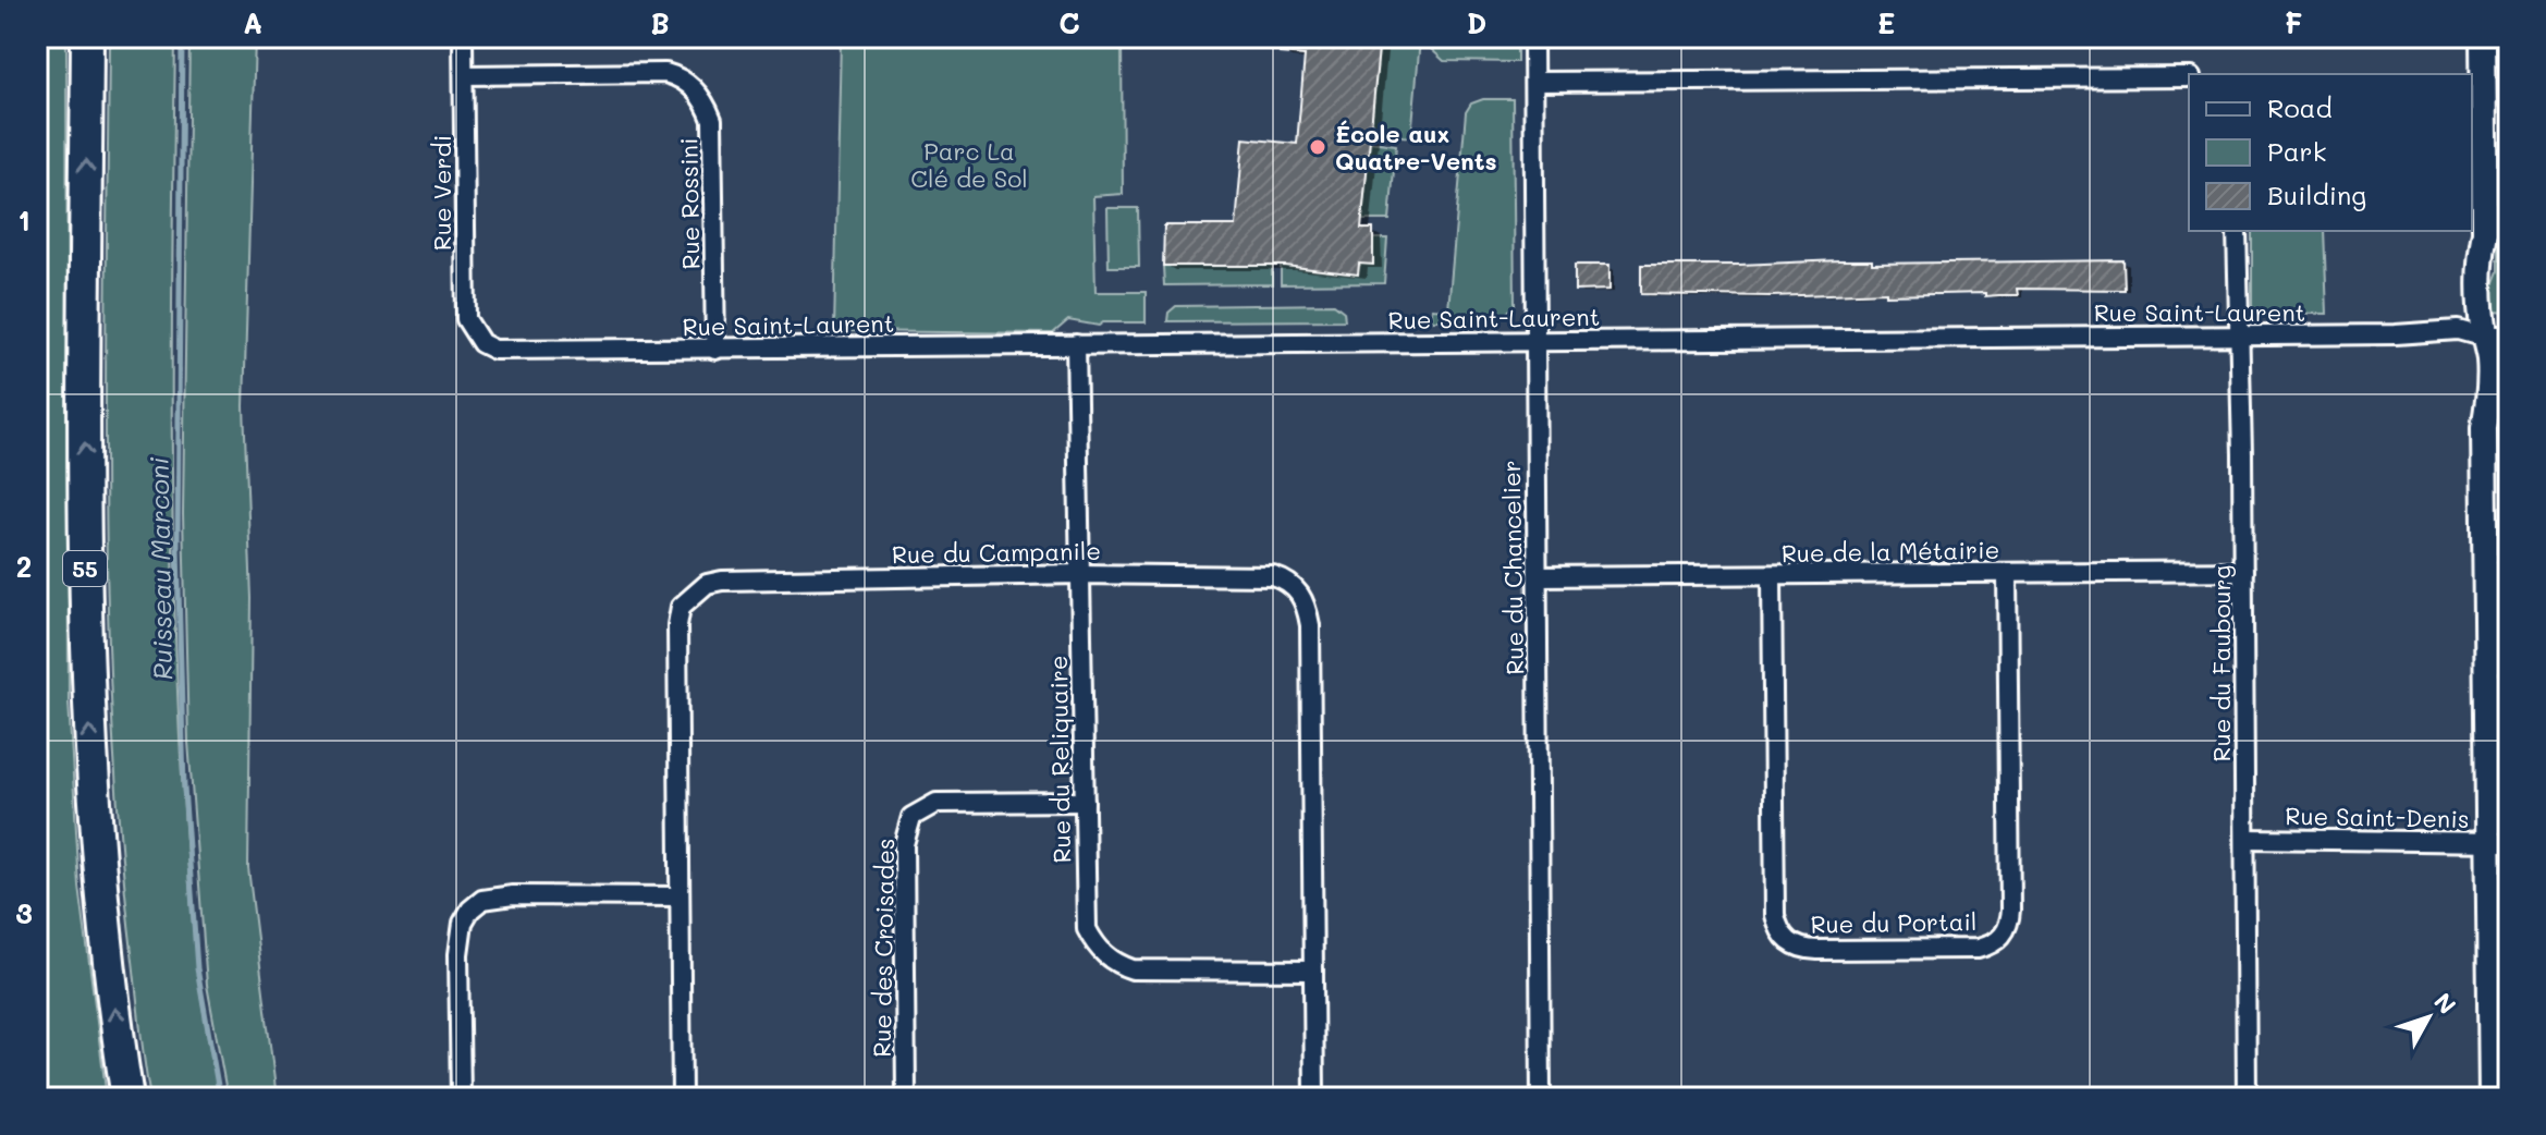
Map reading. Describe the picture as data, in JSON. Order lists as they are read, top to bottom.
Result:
{
  "streets": {
    "highway": ["55"],
    "street": [
      "Rue Verdi",
      "Rue Rossini",
      "Rue Saint-Laurent",
      "Rue de la Métairie",
      "Rue du Campanile",
      "Rue du Chancelier",
      "Rue du Faubourg",
      "Rue du Reliquaire",
      "Rue Saint-Denis",
      "Rue du Portail",
      "Rue des Croisades"
    ]
  },
  "crossings": [
    ["Rue Verdi", "Rue Rossini"],
    ["Rue Verdi", "Rue Saint-Laurent"],
    ["Rue Rossini", "Rue Saint-Laurent"],
    ["Rue Saint-Laurent", "Rue du Chancelier"],
    ["Rue Saint-Laurent", "Rue du Faubourg"],
    ["Rue Saint-Laurent", "Rue du Reliquaire"],
    ["Rue de la Métairie", "Rue du Chancelier"],
    ["Rue de la Métairie", "Rue du Faubourg"],
    ["Rue de la Métairie", "Rue du Portail"],
    ["Rue du Campanile", "Rue du Reliquaire"],
    ["Rue du Faubourg", "Rue Saint-Denis"],
    ["Rue du Reliquaire", "Rue des Croisades"]
  ],
  "water": ["Ruisseau Marconi"],
  "parks": ["Parc La Clé de Sol"],
  "places": ["École aux Quatre-Vents"],
  "legend": ["Road", "Park", "Building"],
  "north": "top right",
  "grid": {
    "columns": [
      "A",
      "B",
      "C",
      "D",
      "E",
      "F"
    ],
    "rows": ["1", "2", "3"]
  }
}
